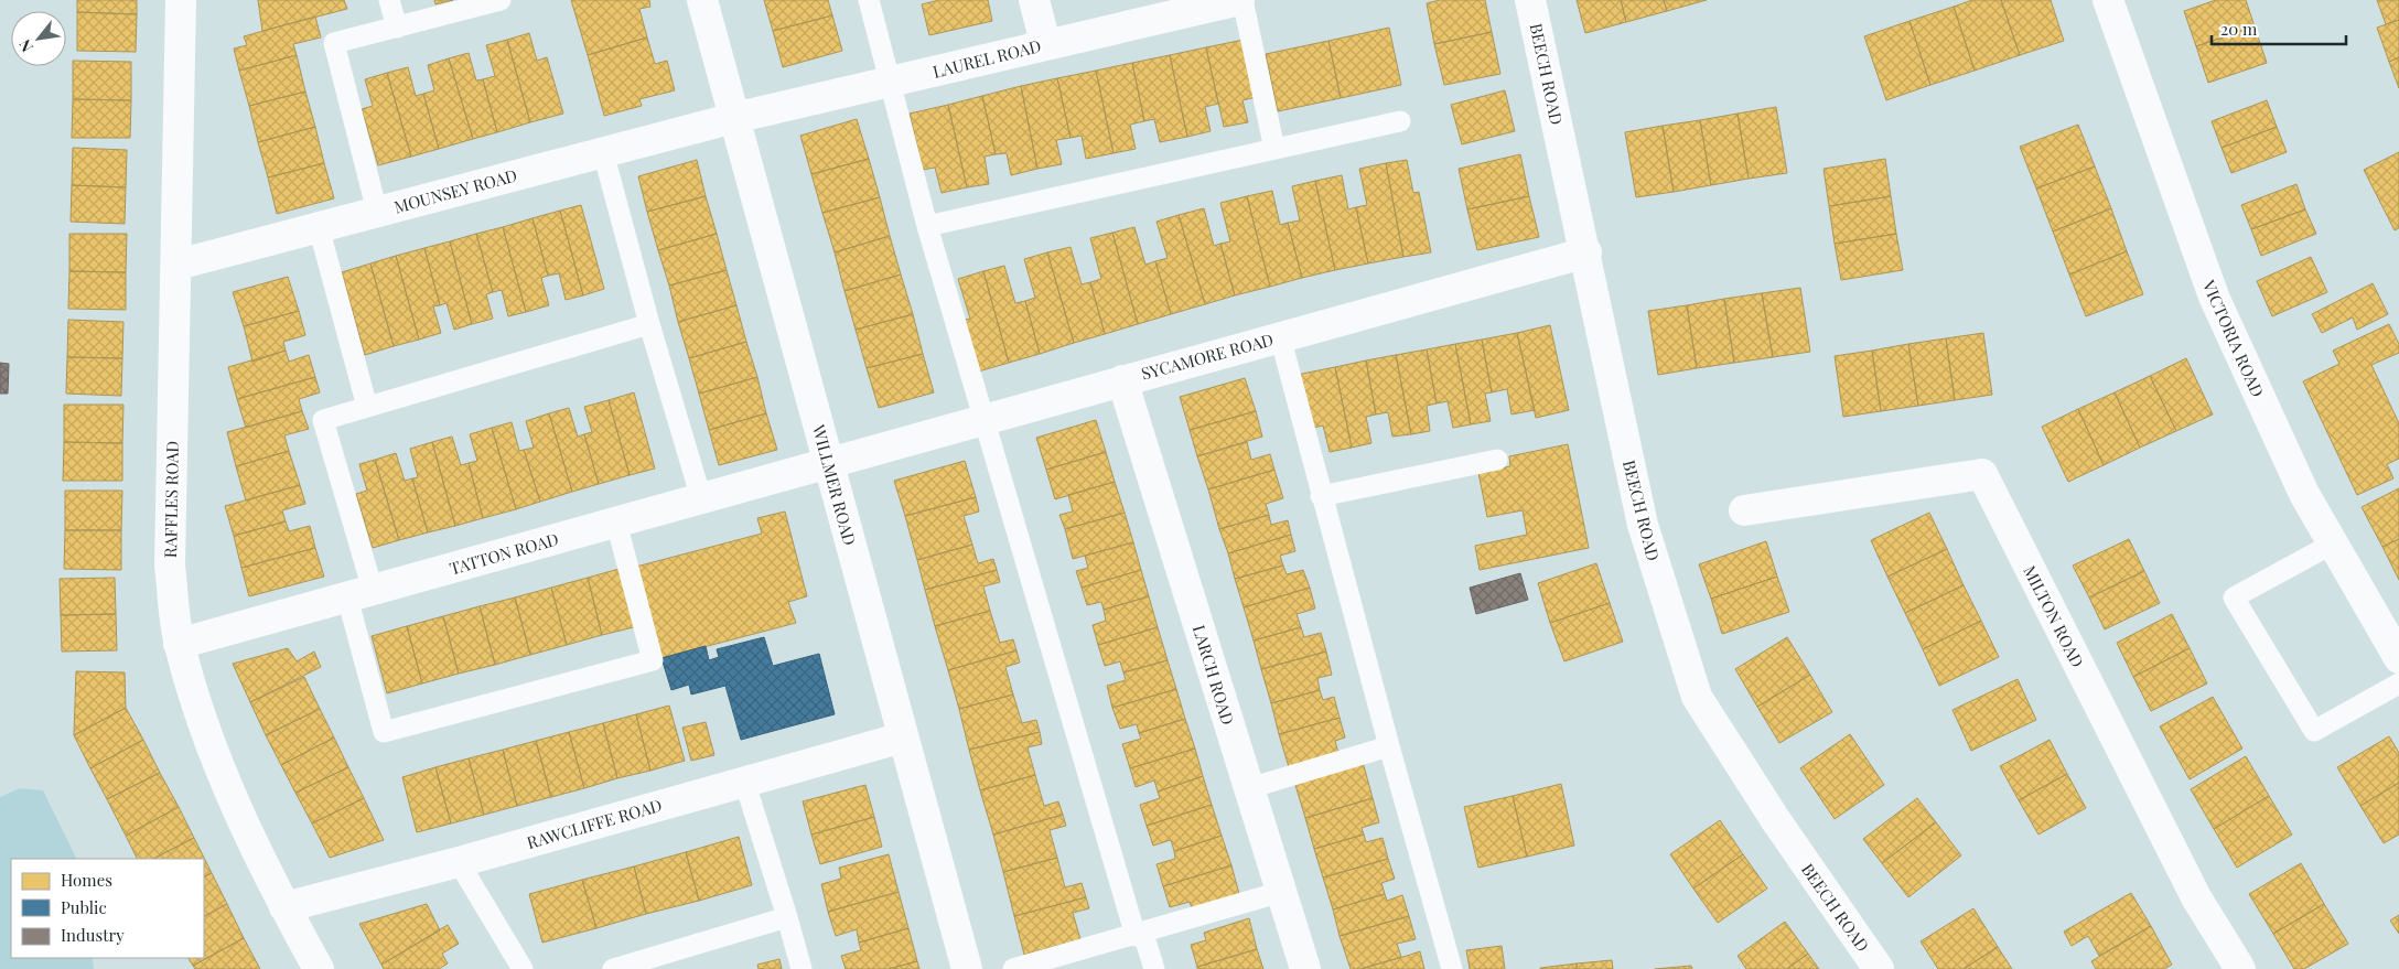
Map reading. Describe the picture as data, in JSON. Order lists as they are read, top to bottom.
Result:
{
  "streets": {
    "street": [
      "LAUREL ROAD",
      "BEECH ROAD",
      "MOUNSEY ROAD",
      "VICTORIA ROAD",
      "SYCAMORE ROAD",
      "WILLMER ROAD",
      "RAFFLES ROAD",
      "TATTON ROAD",
      "MILTON ROAD",
      "LARCH ROAD",
      "RAWCLIFFE ROAD"
    ]
  },
  "crossings": [
    ["LAUREL ROAD", "MOUNSEY ROAD"],
    ["LAUREL ROAD", "WILLMER ROAD"],
    ["BEECH ROAD", "SYCAMORE ROAD"],
    ["MOUNSEY ROAD", "WILLMER ROAD"],
    ["MOUNSEY ROAD", "RAFFLES ROAD"],
    ["SYCAMORE ROAD", "WILLMER ROAD"],
    ["SYCAMORE ROAD", "TATTON ROAD"],
    ["SYCAMORE ROAD", "LARCH ROAD"],
    ["WILLMER ROAD", "TATTON ROAD"],
    ["WILLMER ROAD", "RAWCLIFFE ROAD"],
    ["RAFFLES ROAD", "TATTON ROAD"],
    ["RAFFLES ROAD", "RAWCLIFFE ROAD"]
  ],
  "legend": ["Homes", "Public", "Industry"],
  "scale_bar": "20 m",
  "north": "bottom left"
}
